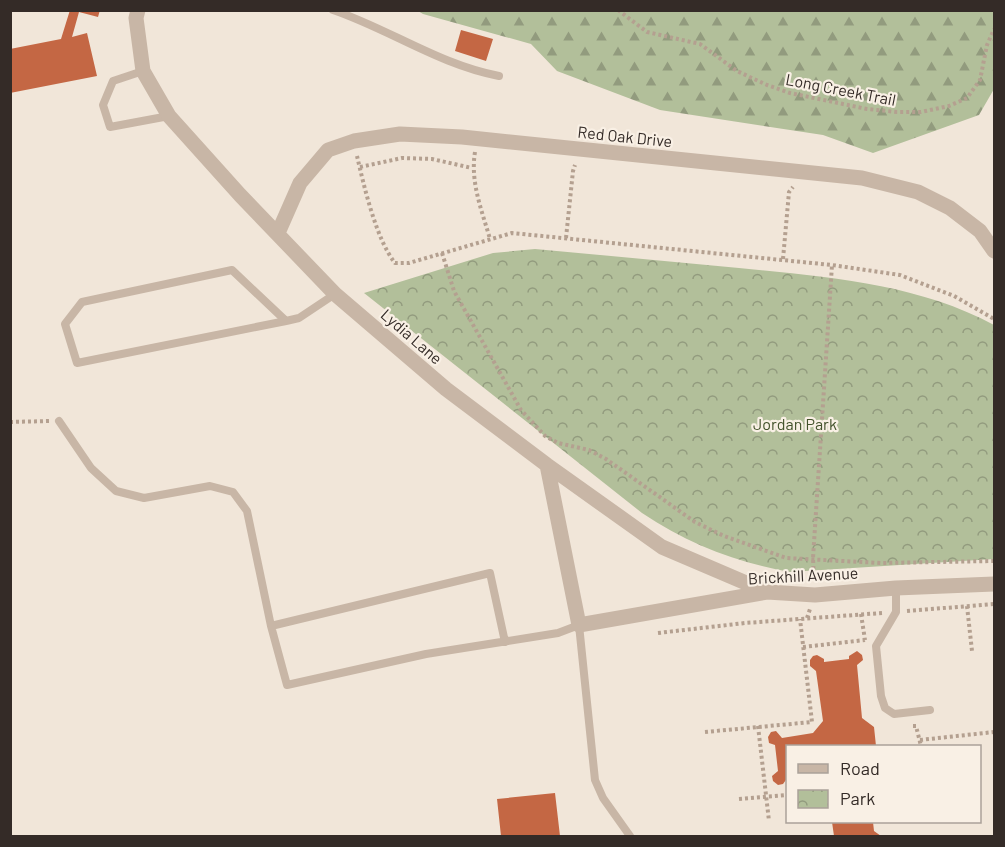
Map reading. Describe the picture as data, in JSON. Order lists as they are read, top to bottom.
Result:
{
  "streets": {
    "street": ["Red Oak Drive", "Lydia Lane", "Brickhill Avenue"],
    "path": ["Long Creek Trail"]
  },
  "crossings": [
    ["Red Oak Drive", "Lydia Lane"],
    ["Lydia Lane", "Brickhill Avenue"]
  ],
  "parks": ["Jordan Park"],
  "legend": ["Road", "Park"]
}
